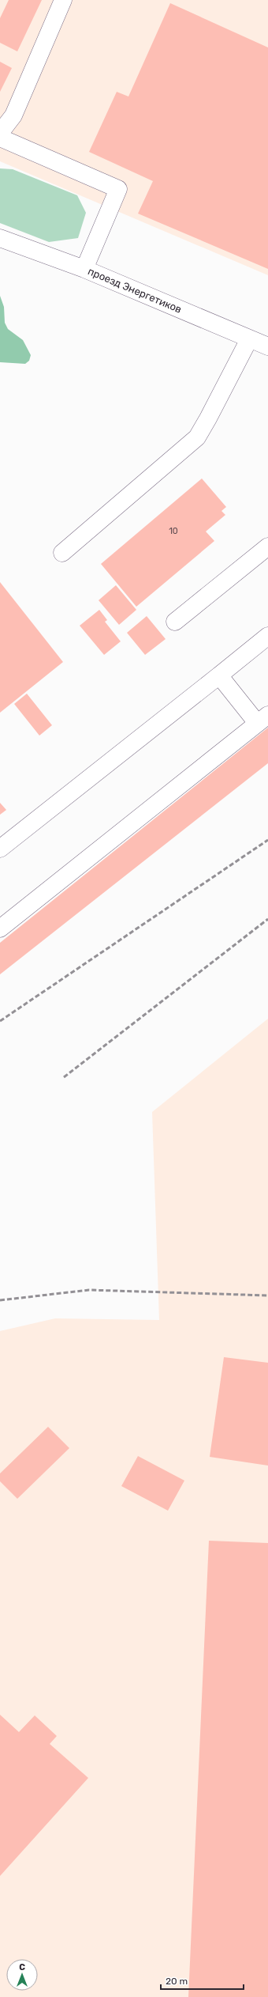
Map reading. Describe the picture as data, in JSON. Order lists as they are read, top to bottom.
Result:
{
  "streets": {
    "street": ["проезд Энергетиков"]
  },
  "house_numbers": ["10"],
  "scale_bar": "20 m",
  "north": "top"
}
